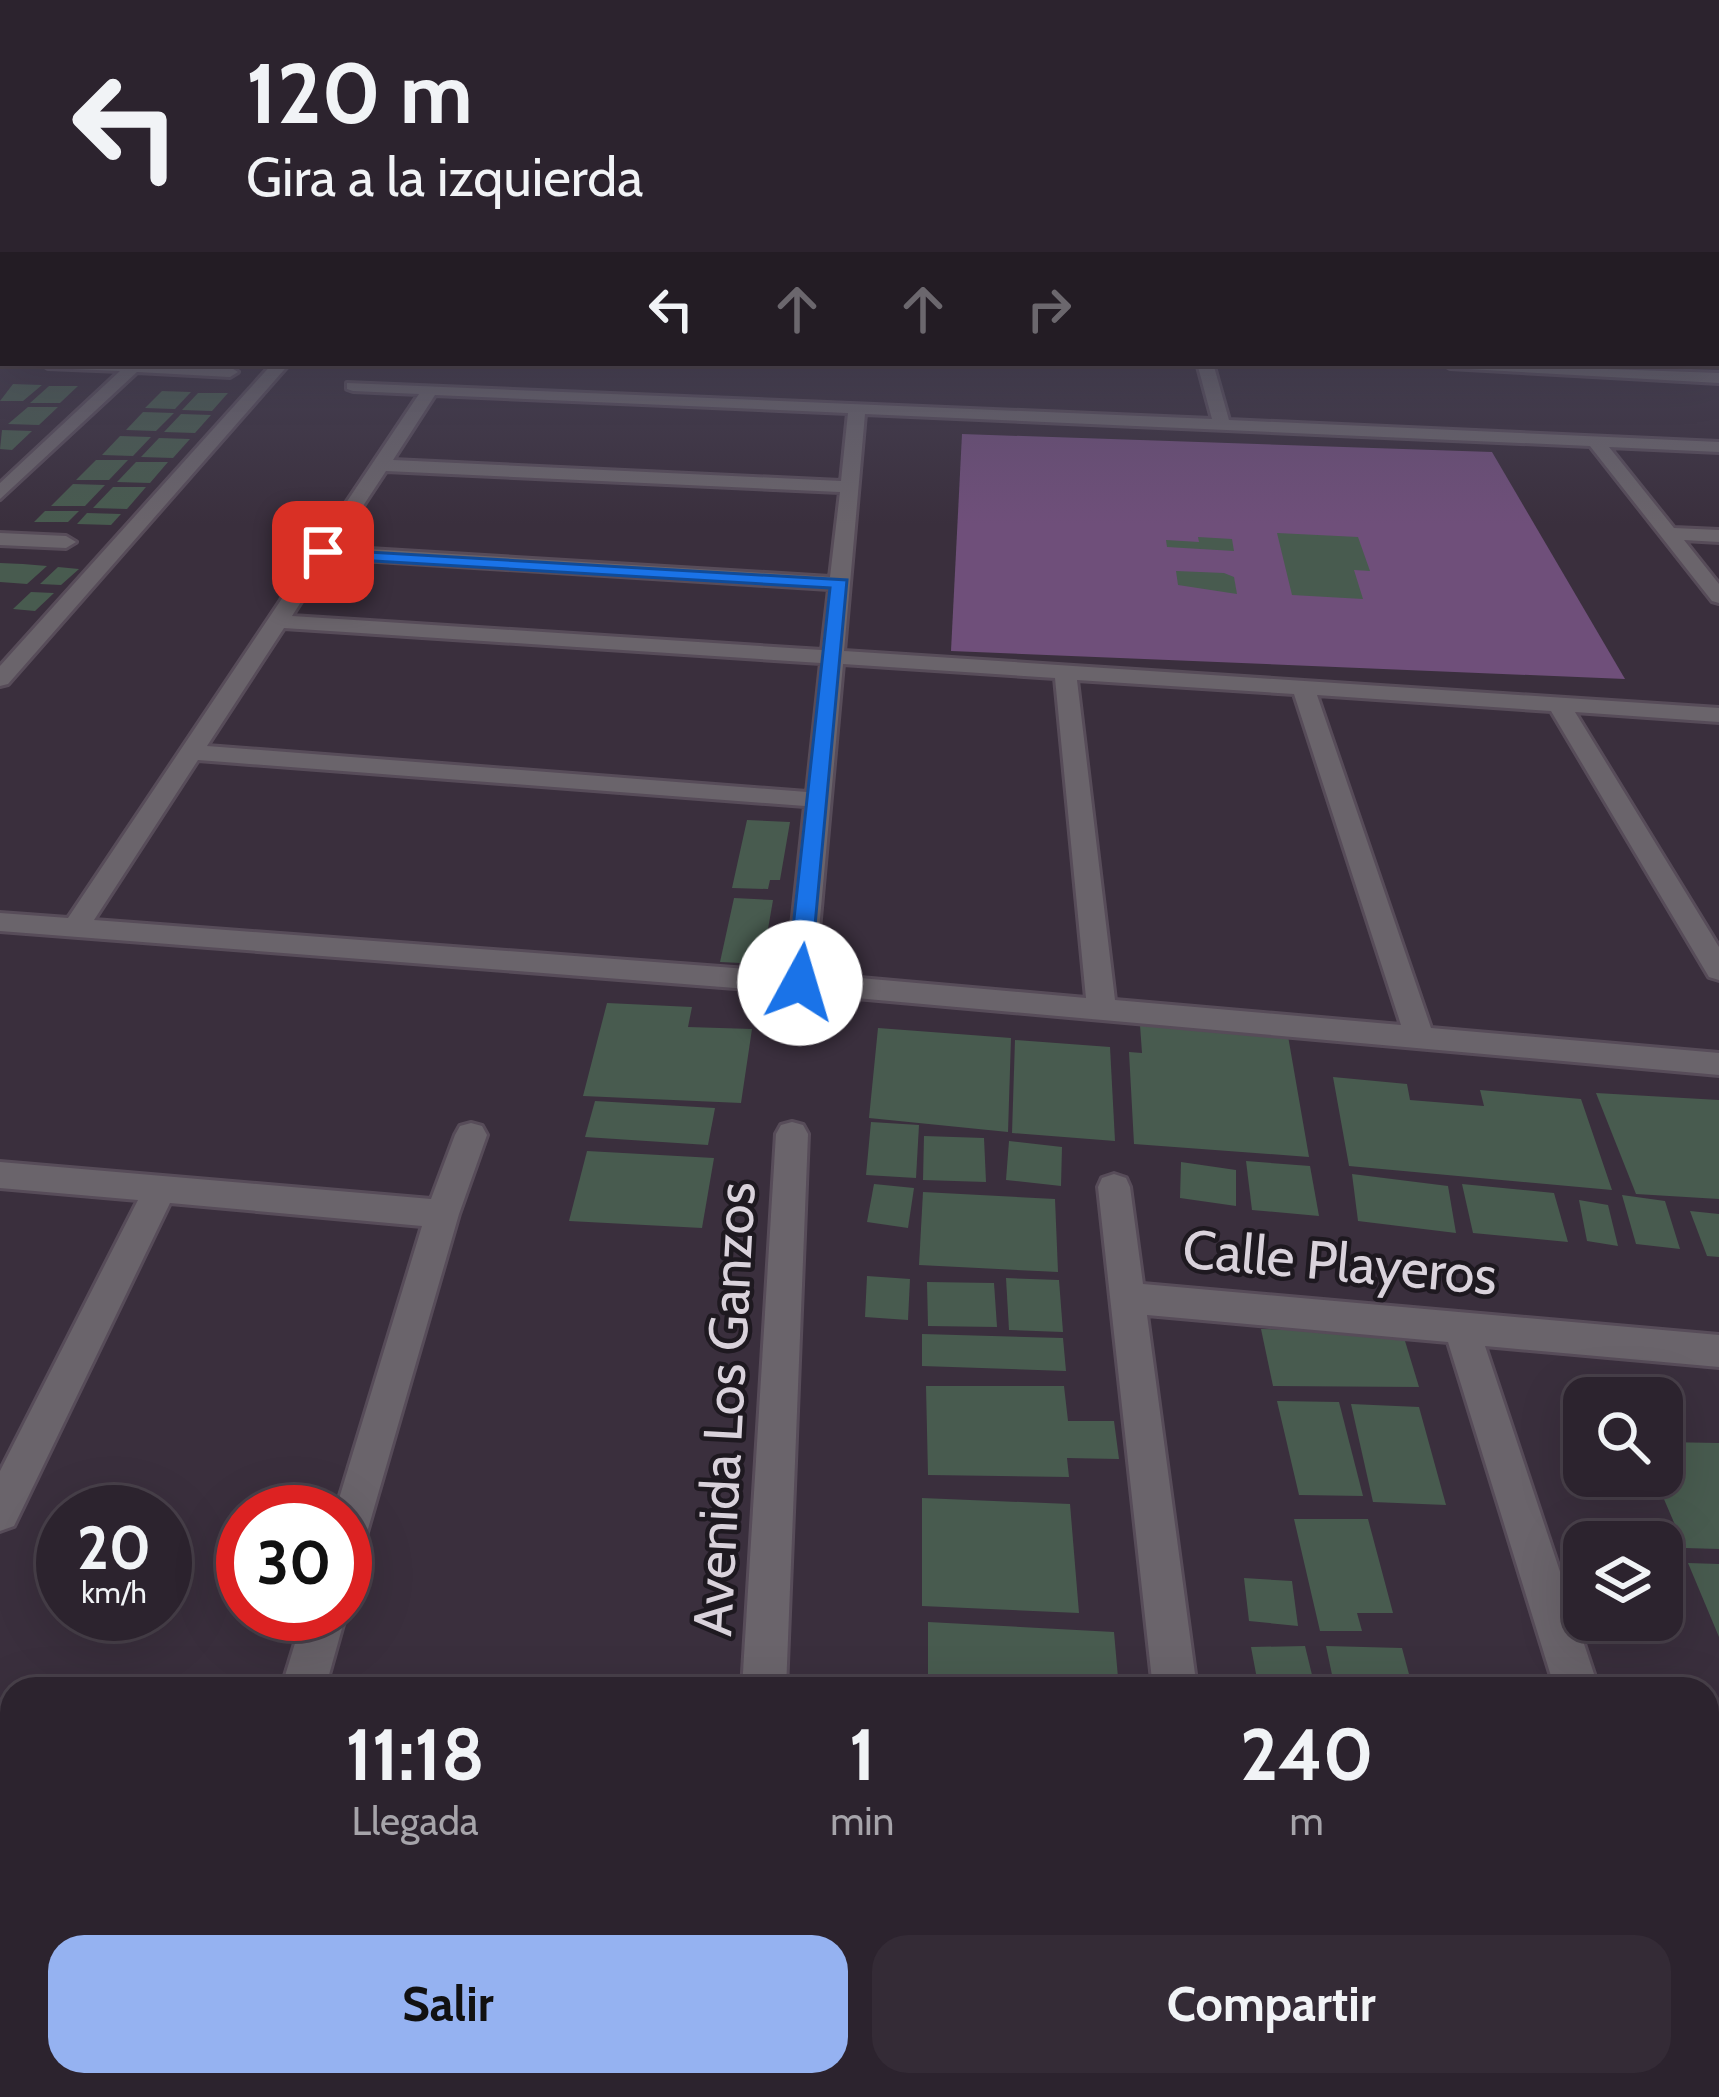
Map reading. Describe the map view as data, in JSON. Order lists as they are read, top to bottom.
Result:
{
  "streets": {
    "street": ["Calle Playeros", "Avenida Los Ganzos"]
  },
  "page": {
    "turn": ["120 m", "Gira a la izquierda"],
    "speed": "20 km/h",
    "limit": "30",
    "eta": [
      "11:18",
      "Llegada",
      "1",
      "min",
      "240",
      "m"
    ],
    "buttons": ["Salir", "Compartir"]
  }
}
